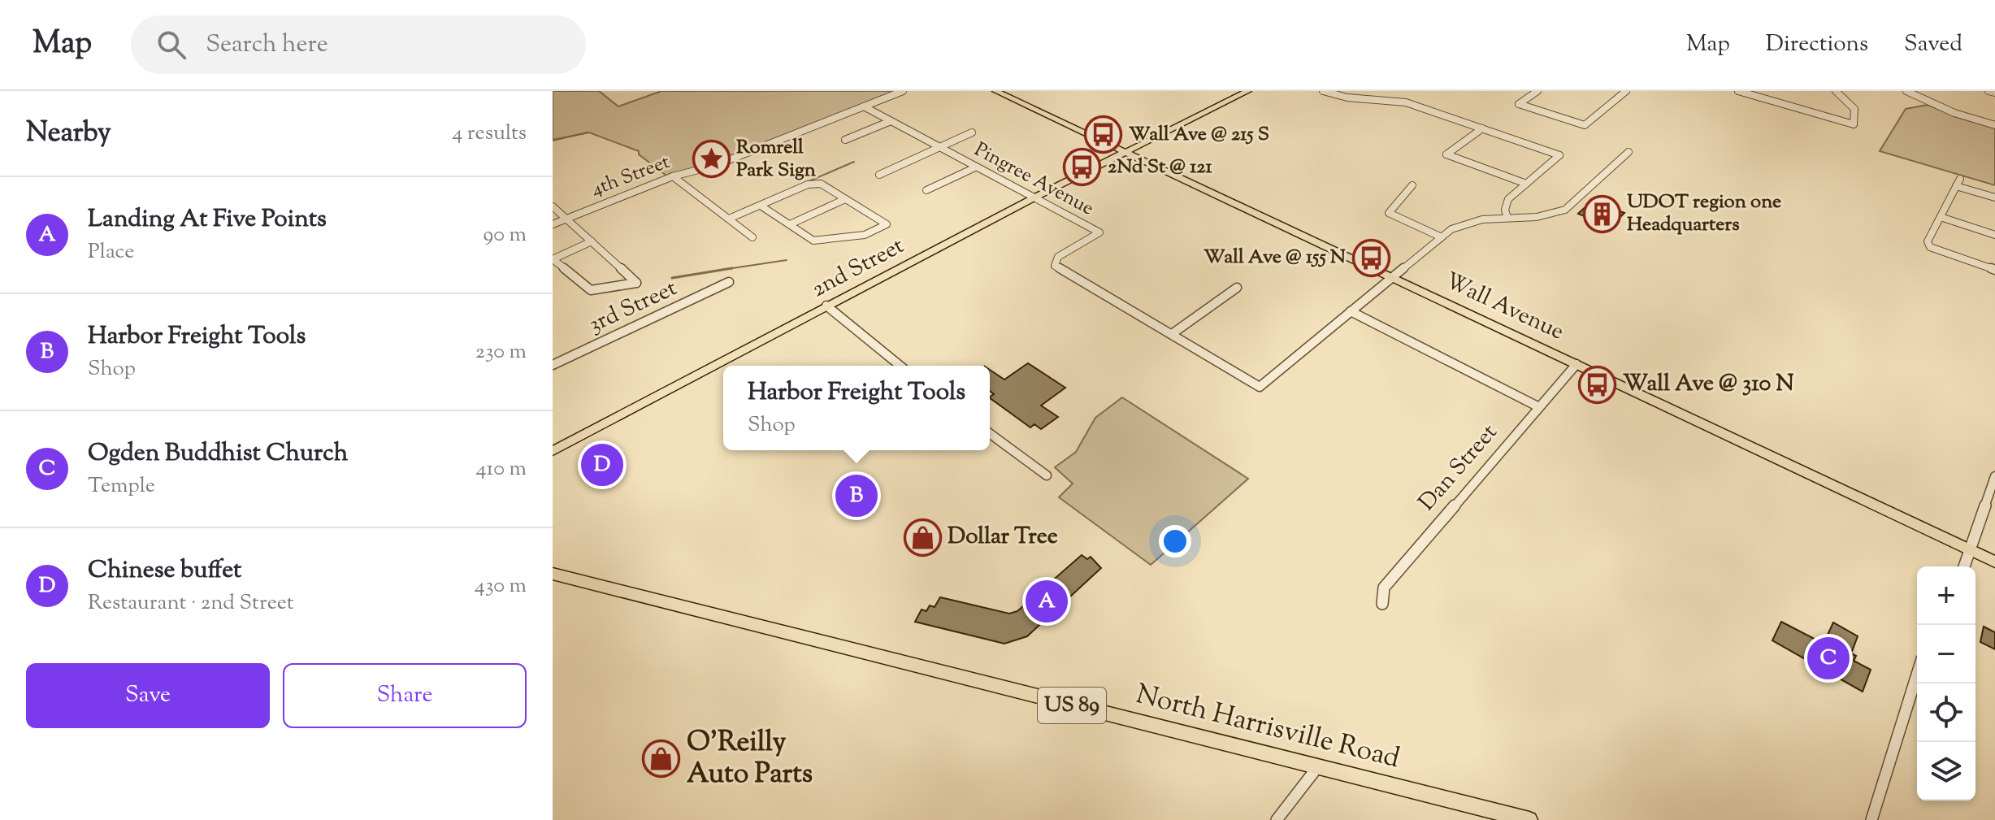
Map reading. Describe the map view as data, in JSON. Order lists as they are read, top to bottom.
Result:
{
  "streets": {
    "main road": [
      "2nd Street",
      "Wall Avenue",
      "US 89",
      "North Harrisville Road"
    ],
    "street": [
      "4th Street",
      "Pingree Avenue",
      "3rd Street",
      "Dan Street"
    ]
  },
  "crossings": [
    ["4th Street", "Pingree Avenue"],
    ["Pingree Avenue", "2nd Street"],
    ["2nd Street", "Wall Avenue"],
    ["Wall Avenue", "Dan Street"]
  ],
  "places": {
    "bus stop": [
      "Wall Ave @ 215 S",
      "2Nd St @ 121",
      "Wall Ave @ 155 N",
      "Wall Ave @ 310 N"
    ],
    "place": ["Romrell Park Sign"],
    "building": ["UDOT region one Headquarters"],
    "shop": ["Dollar Tree", "O'Reilly Auto Parts"]
  },
  "page": {
    "header": "Map",
    "search": "Search here",
    "nav": ["Map", "Directions", "Saved"],
    "heading": ["Nearby", "4 results"],
    "list": [
      {
        "mark": "A",
        "name": "Landing At Five Points",
        "note": "Place",
        "value": "90 m"
      },
      {
        "mark": "B",
        "name": "Harbor Freight Tools",
        "note": "Shop",
        "value": "230 m"
      },
      {
        "mark": "C",
        "name": "Ogden Buddhist Church",
        "note": "Temple",
        "value": "410 m"
      },
      {
        "mark": "D",
        "name": "Chinese buffet",
        "note": "Restaurant · 2nd Street",
        "value": "430 m"
      }
    ],
    "popup": ["Harbor Freight Tools", "Shop"],
    "pins": [
      "D",
      "B",
      "A",
      "C"
    ],
    "map_buttons": ["+", "−"],
    "buttons": ["Save", "Share"]
  }
}
